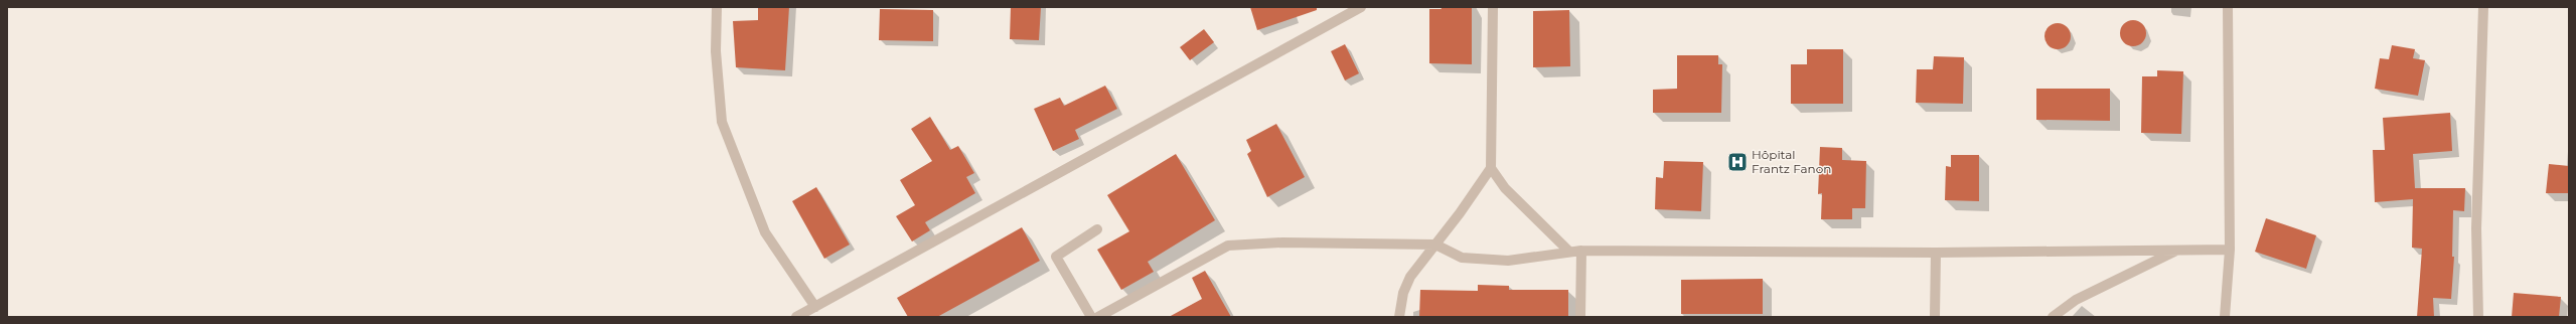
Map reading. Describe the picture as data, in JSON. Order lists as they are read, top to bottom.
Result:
{
  "places": {
    "hospital": ["Hôpital Frantz Fanon"]
  }
}
